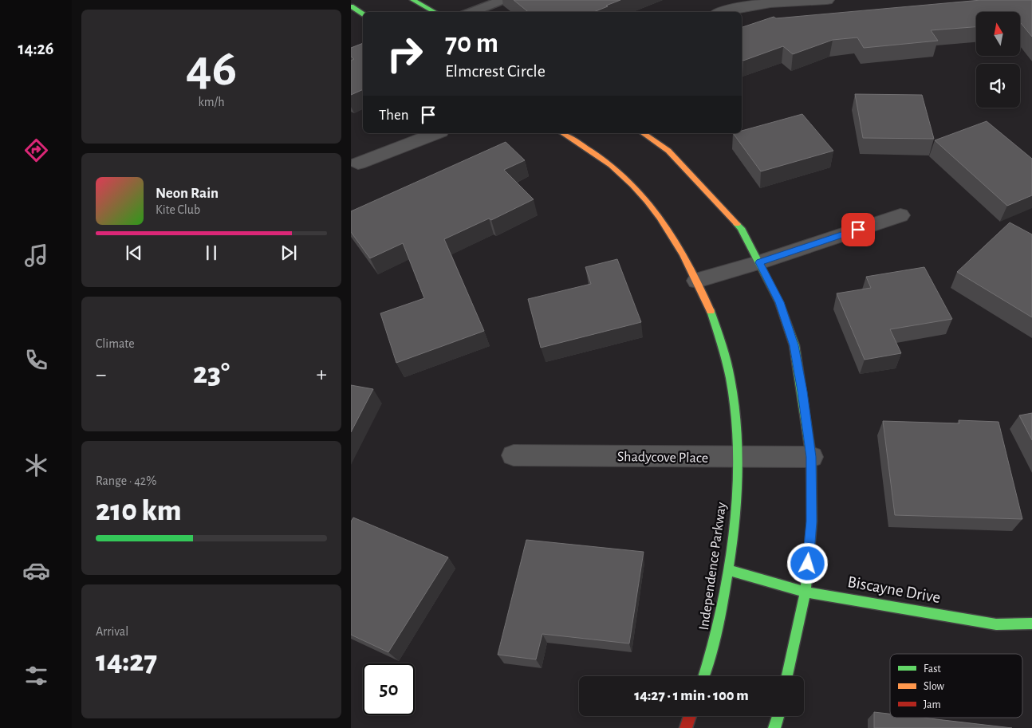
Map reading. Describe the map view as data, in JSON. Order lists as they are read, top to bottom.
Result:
{
  "streets": {
    "main road": ["Independence Parkway", "Biscayne Drive"],
    "street": ["Shadycove Place"]
  },
  "crossings": [
    ["Shadycove Place", "Independence Parkway"],
    ["Independence Parkway", "Biscayne Drive"]
  ],
  "legend": ["Fast", "Slow", "Jam"],
  "north": "top",
  "page": {
    "tabs": "14:26",
    "tile": [
      ["46", "km/h"],
      "Climate",
      ["Range · 42%", "210 km"],
      ["Arrival", "14:27"]
    ],
    "turn": ["70 m", "Elmcrest Circle"],
    "then": "Then",
    "song": ["Neon Rain", "Kite Club"],
    "heat": ["−", "23°", "+"],
    "limit": "50",
    "trip": "14:27 · 1 min · 100 m"
  }
}
